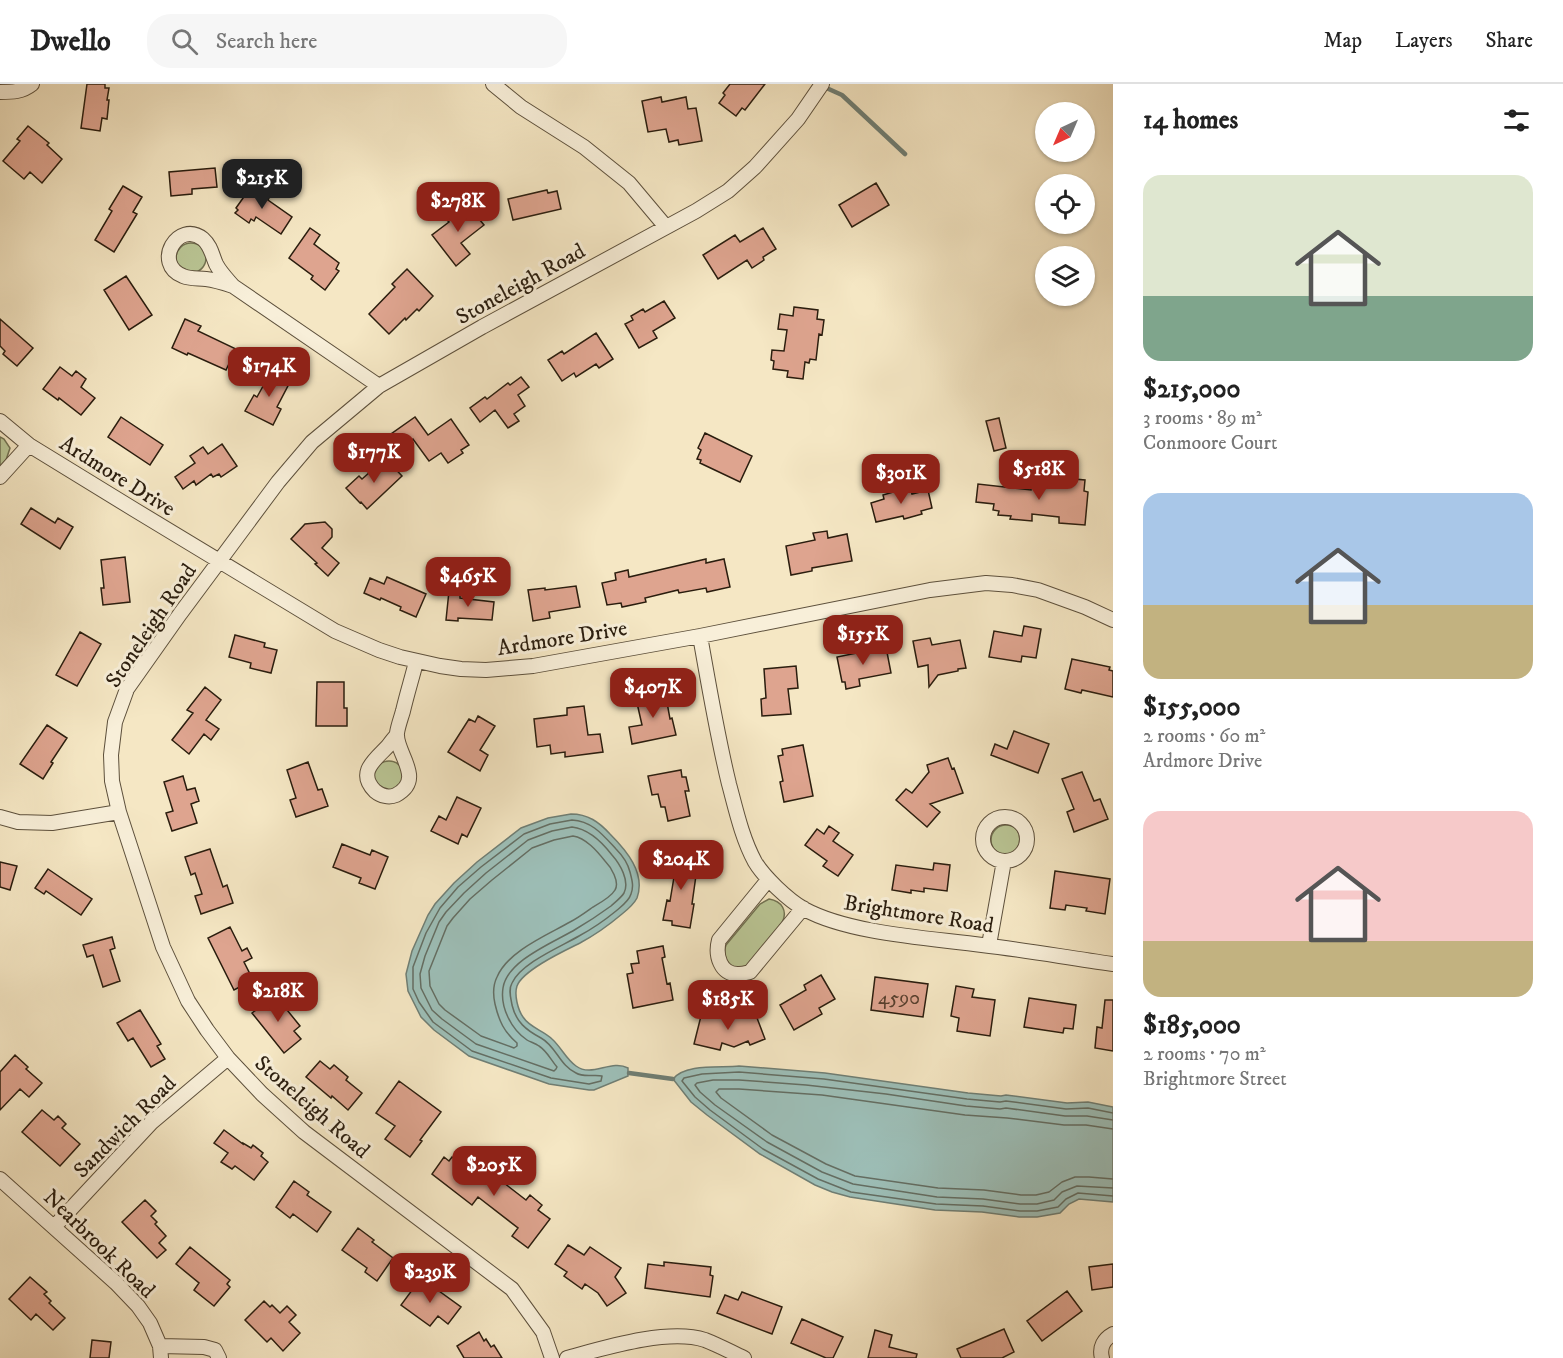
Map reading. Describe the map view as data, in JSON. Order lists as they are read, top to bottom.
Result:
{
  "streets": {
    "street": [
      "Stoneleigh Road",
      "Ardmore Drive",
      "Brightmore Road",
      "Sandwich Road",
      "Nearbrook Road"
    ]
  },
  "crossings": [
    ["Stoneleigh Road", "Ardmore Drive"],
    ["Stoneleigh Road", "Sandwich Road"],
    ["Ardmore Drive", "Brightmore Road"],
    ["Sandwich Road", "Nearbrook Road"]
  ],
  "house_numbers": ["4590"],
  "north": "bottom left",
  "page": {
    "header": "Dwello",
    "search": "Search here",
    "nav": ["Map", "Layers", "Share"],
    "heading": "14 homes",
    "list": [
      {
        "name": "$215,000",
        "note": "3 rooms · 89 m² · Conmoore Court"
      },
      {
        "name": "$155,000",
        "note": "2 rooms · 60 m² · Ardmore Drive"
      },
      {
        "name": "$185,000",
        "note": "2 rooms · 70 m² · Brightmore Street"
      }
    ],
    "price": [
      "$215K",
      "$278K",
      "$174K",
      "$177K",
      "$518K",
      "$301K",
      "$465K",
      "$155K",
      "$407K",
      "$204K",
      "$218K",
      "$185K",
      "$205K",
      "$239K"
    ]
  }
}
